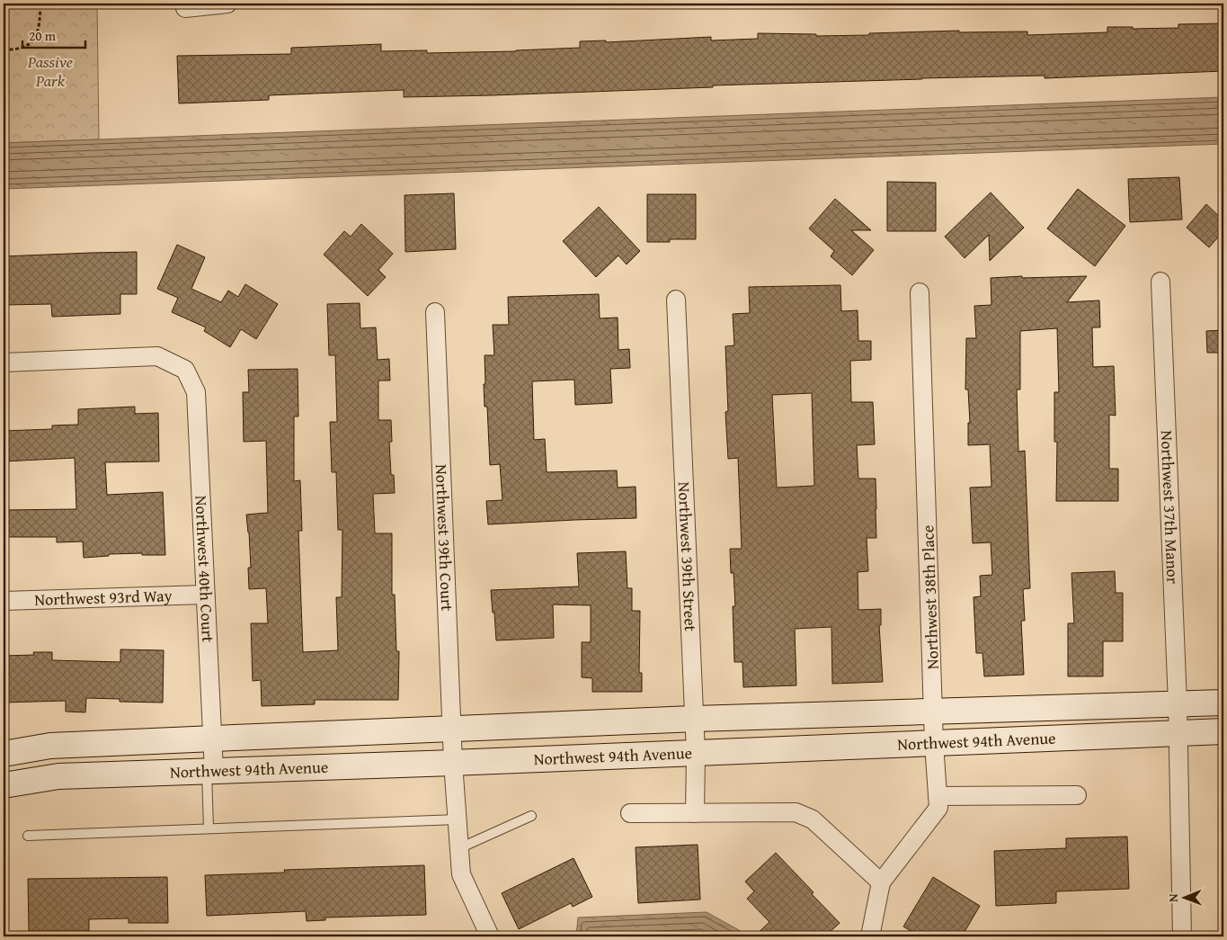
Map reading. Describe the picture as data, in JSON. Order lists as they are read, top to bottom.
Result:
{
  "streets": {
    "street": [
      "Northwest 37th Manor",
      "Northwest 39th Court",
      "Northwest 39th Street",
      "Northwest 40th Court",
      "Northwest 38th Place",
      "Northwest 93rd Way",
      "Northwest 94th Avenue"
    ]
  },
  "crossings": [
    ["Northwest 37th Manor", "Northwest 94th Avenue"],
    ["Northwest 39th Court", "Northwest 94th Avenue"],
    ["Northwest 39th Street", "Northwest 94th Avenue"],
    ["Northwest 40th Court", "Northwest 93rd Way"],
    ["Northwest 40th Court", "Northwest 94th Avenue"],
    ["Northwest 38th Place", "Northwest 94th Avenue"]
  ],
  "parks": ["Passive Park"],
  "scale_bar": "20 m",
  "north": "left"
}
